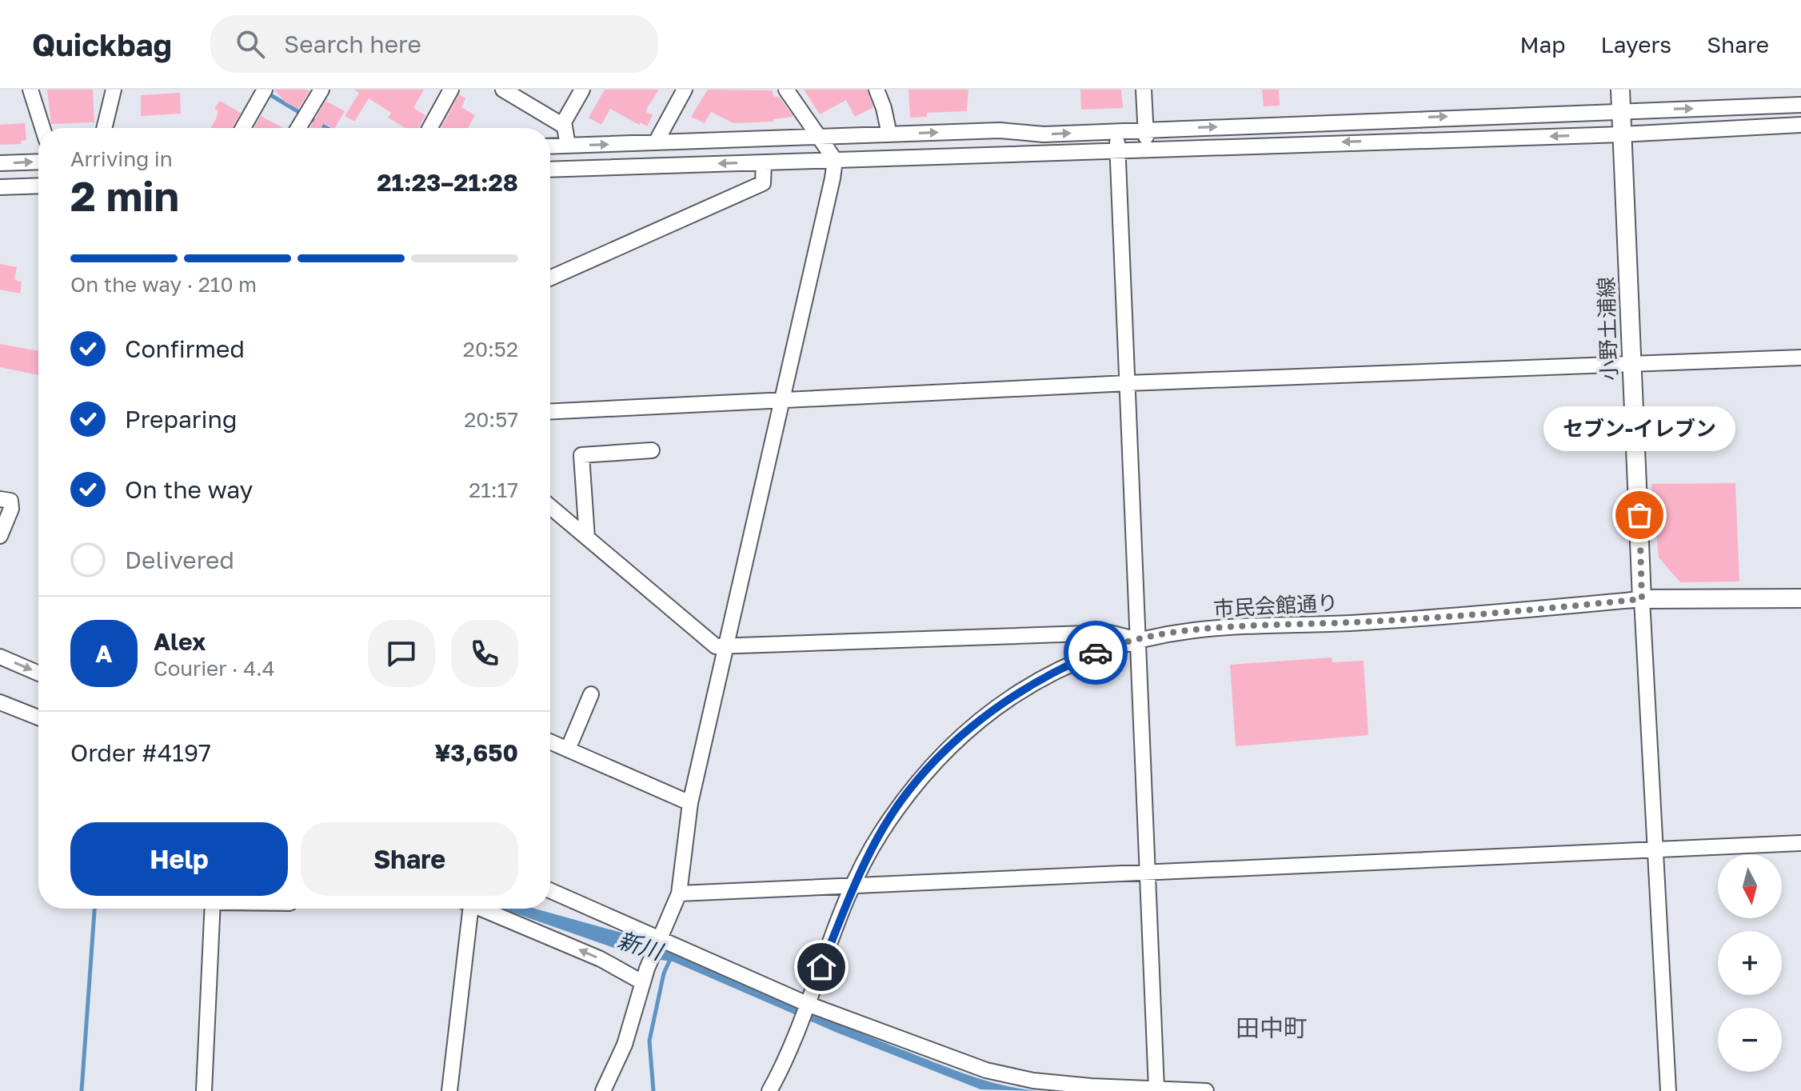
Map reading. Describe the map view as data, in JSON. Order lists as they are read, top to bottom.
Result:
{
  "streets": {
    "main road": ["小野土浦線"],
    "street": ["市民会館通り"]
  },
  "crossings": [
    ["小野土浦線", "市民会館通り"]
  ],
  "districts": ["田中町"],
  "water": ["新川"],
  "places": ["セブン-イレブン"],
  "north": "bottom",
  "page": {
    "header": "Quickbag",
    "search": "Search here",
    "nav": ["Map", "Layers", "Share"],
    "heading": ["2 min", "Arriving in", "21:23–21:28"],
    "panel": [
      "Alex",
      "Courier · 4.4",
      "Order #4197",
      "¥3,650"
    ],
    "bar": "On the way · 210 m",
    "list": [
      ["Confirmed", "20:52"],
      ["Preparing", "20:57"],
      ["On the way", "21:17"],
      "Delivered"
    ],
    "bubble": "セブン-イレブン",
    "round": "A",
    "buttons": ["Help", "Share"],
    "map_buttons": ["+", "−"]
  }
}
